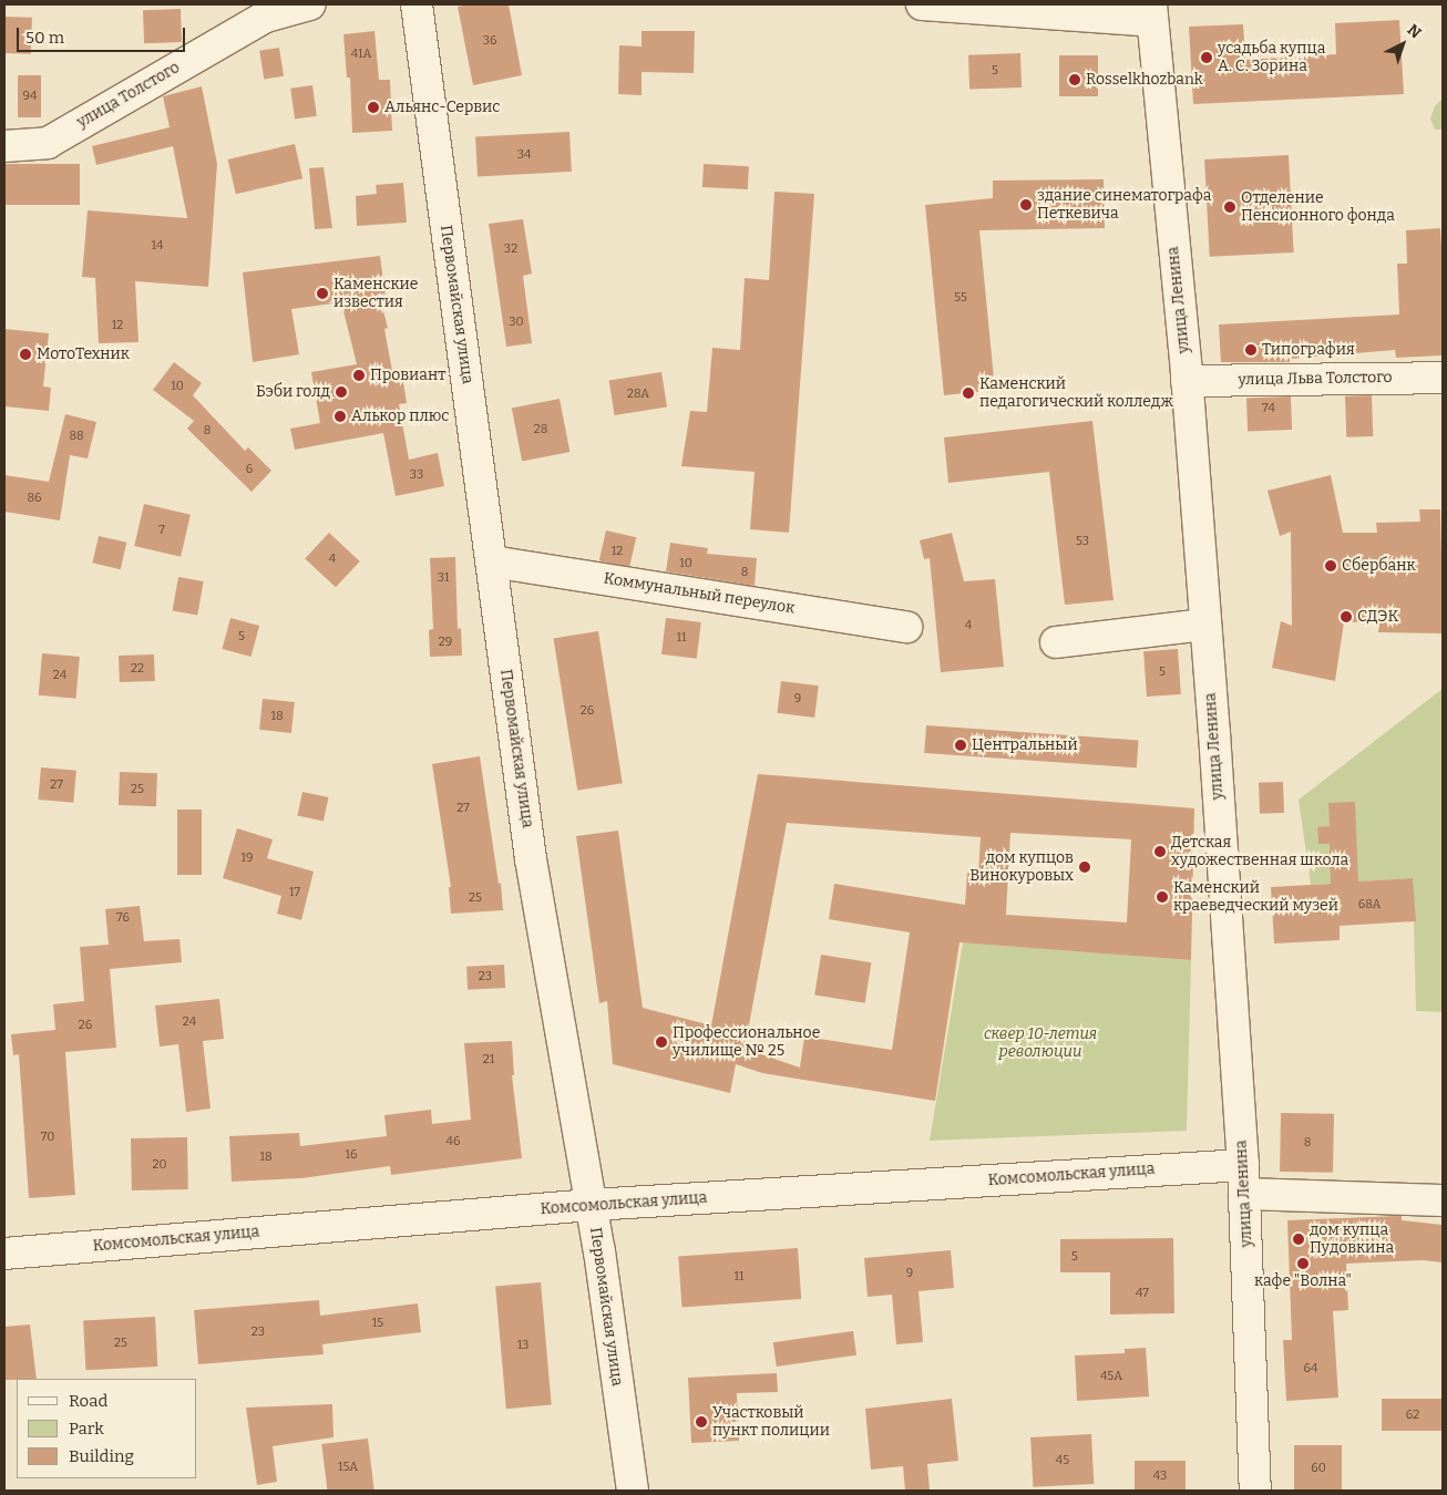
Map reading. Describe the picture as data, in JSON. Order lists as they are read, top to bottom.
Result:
{
  "streets": {
    "street": [
      "улица Толстого",
      "улица Ленина",
      "Первомайская улица",
      "улица Льва Толстого",
      "Коммунальный переулок",
      "Комсомольская улица"
    ]
  },
  "crossings": [
    ["улица Ленина", "улица Льва Толстого"],
    ["улица Ленина", "Комсомольская улица"],
    ["Первомайская улица", "Коммунальный переулок"],
    ["Первомайская улица", "Комсомольская улица"]
  ],
  "parks": ["сквер 10-летия революции"],
  "places": [
    "усадьба купца А. С. Зорина",
    "Rosselkhozbank",
    "Альянс-Сервис",
    "здание синематографа Петкевича",
    "Отделение Пенсионного фонда",
    "Каменские известия",
    "Типография",
    "МотоТехник",
    "Провиант",
    "Бэби голд",
    "Каменский педагогический колледж",
    "Алькор плюс",
    "Сбербанк",
    "СДЭК",
    "Центральный",
    "Детская художественная школа",
    "дом купцов Винокуровых",
    "Каменский краеведческий музей",
    "Профессиональное училище № 25",
    "дом купца Пудовкина",
    "кафе \"Волна\"",
    "Участковый пункт полиции"
  ],
  "house_numbers": [
    "36",
    "41А",
    "5",
    "94",
    "34",
    "14",
    "32",
    "55",
    "30",
    "12",
    "10",
    "28А",
    "74",
    "28",
    "8",
    "88",
    "6",
    "33",
    "86",
    "7",
    "53",
    "12",
    "4",
    "10",
    "8",
    "31",
    "4",
    "5",
    "11",
    "29",
    "22",
    "5",
    "24",
    "9",
    "26",
    "18",
    "27",
    "25",
    "27",
    "19",
    "17",
    "25",
    "68А",
    "76",
    "23",
    "24",
    "26",
    "21",
    "70",
    "46",
    "8",
    "16",
    "18",
    "20",
    "5",
    "9",
    "11",
    "47",
    "15",
    "23",
    "25",
    "13",
    "64",
    "45А",
    "62",
    "45",
    "15А",
    "60",
    "43"
  ],
  "legend": ["Road", "Park", "Building"],
  "scale_bar": "50 m",
  "north": "top right"
}
